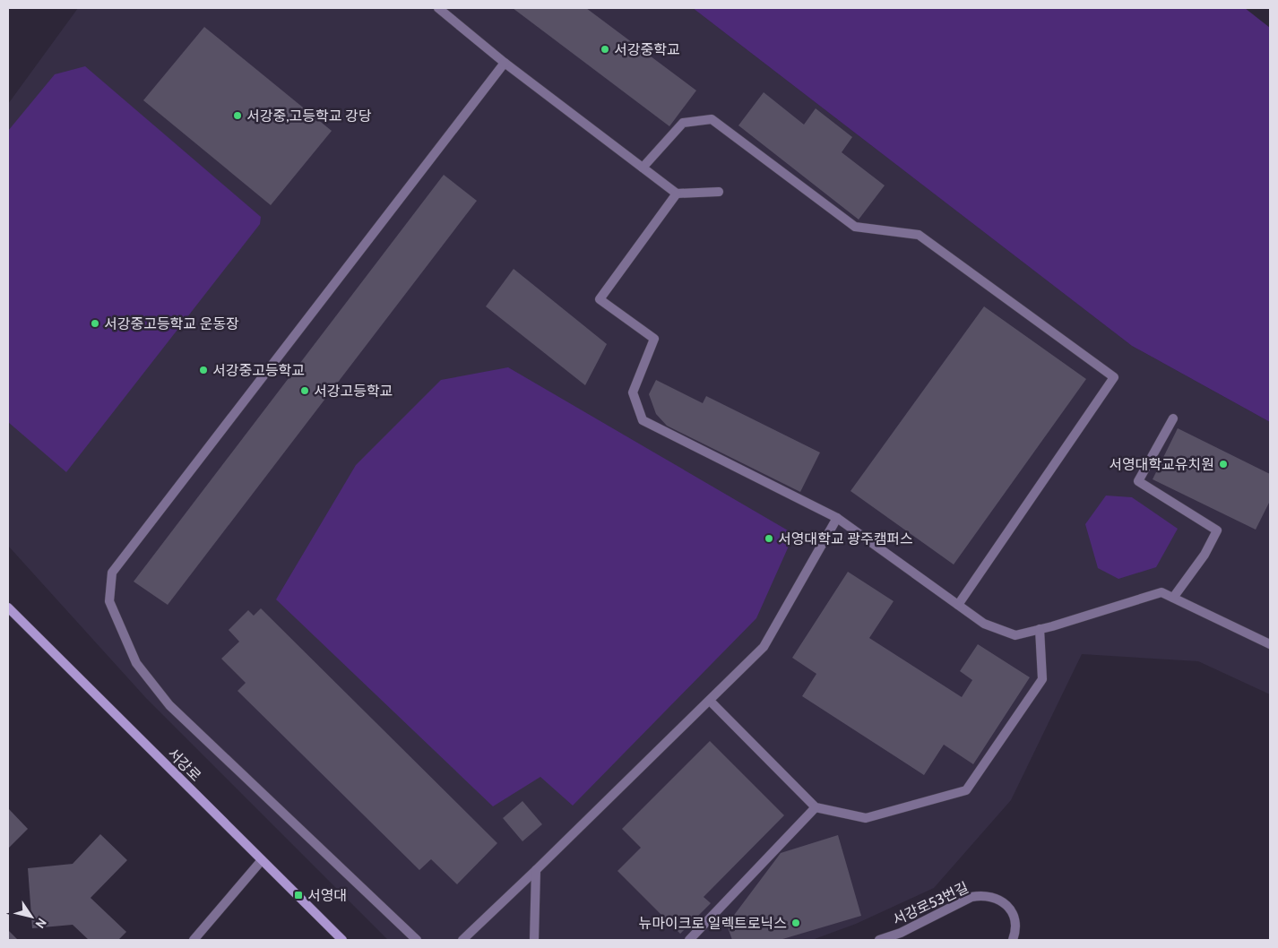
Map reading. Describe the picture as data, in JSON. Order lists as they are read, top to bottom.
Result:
{
  "streets": {
    "main road": ["서강로"],
    "street": ["서강로53번길"]
  },
  "places": {
    "other": [
      "서강중학교",
      "서강중,고등학교 강당",
      "서강중고등학교 운동장",
      "서강중고등학교",
      "서강고등학교",
      "서영대학교유치원",
      "서영대학교 광주캠퍼스",
      "뉴마이크로 일렉트로닉스"
    ],
    "transit": ["서영대"]
  },
  "north": "bottom right"
}
